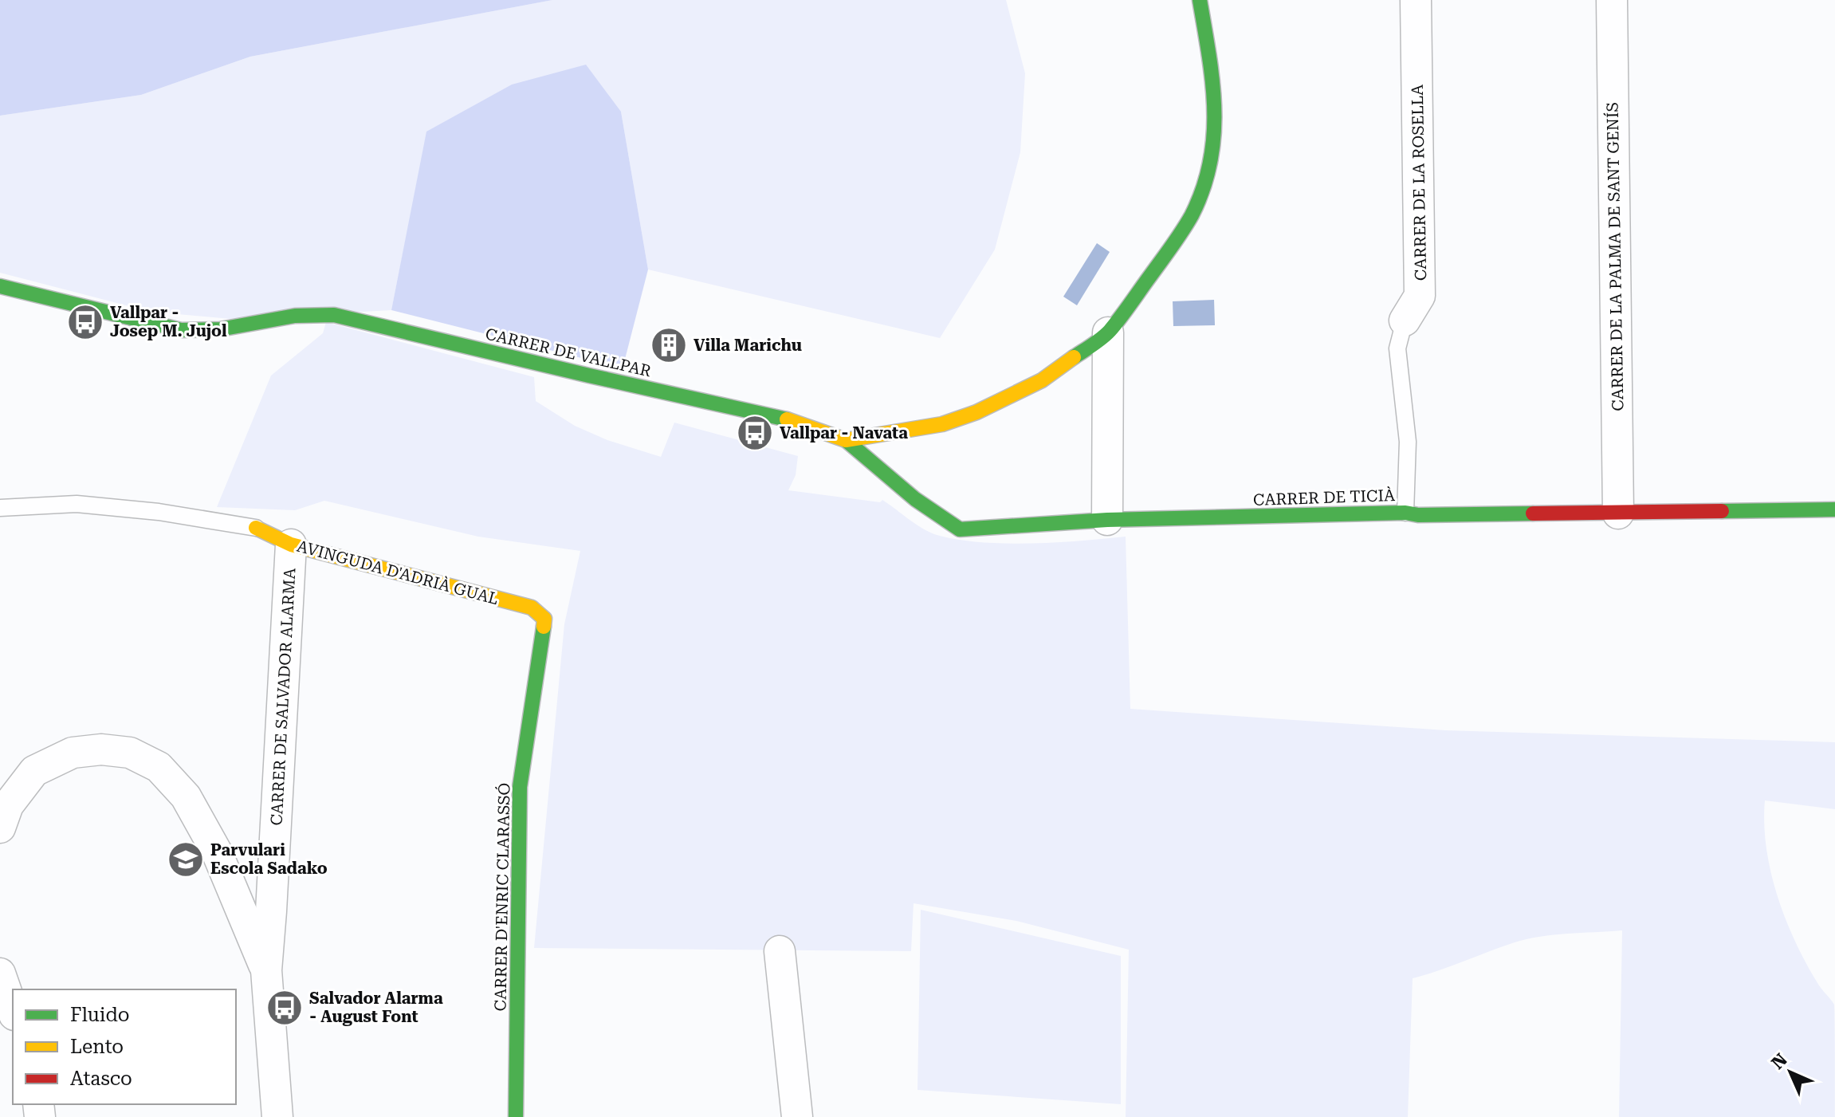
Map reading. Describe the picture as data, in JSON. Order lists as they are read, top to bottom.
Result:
{
  "streets": {
    "street": [
      "CARRER DE LA ROSELLA",
      "CARRER DE LA PALMA DE SANT GENÍS",
      "CARRER DE VALLPAR",
      "CARRER DE TICIÀ",
      "AVINGUDA D'ADRIÀ GUAL",
      "CARRER DE SALVADOR ALARMA",
      "CARRER D'ENRIC CLARASSÓ"
    ]
  },
  "crossings": [
    ["CARRER DE LA ROSELLA", "CARRER DE TICIÀ"],
    ["CARRER DE LA PALMA DE SANT GENÍS", "CARRER DE TICIÀ"],
    ["CARRER DE VALLPAR", "CARRER DE TICIÀ"],
    ["AVINGUDA D'ADRIÀ GUAL", "CARRER DE SALVADOR ALARMA"],
    ["AVINGUDA D'ADRIÀ GUAL", "CARRER D'ENRIC CLARASSÓ"]
  ],
  "places": {
    "bus stop": ["Vallpar - Josep M. Jujol", "Vallpar - Navata", "Salvador Alarma - August Font"],
    "building": ["Villa Marichu"],
    "school or university": ["Parvulari Escola Sadako"]
  },
  "legend": ["Fluido", "Lento", "Atasco"],
  "north": "top left"
}
